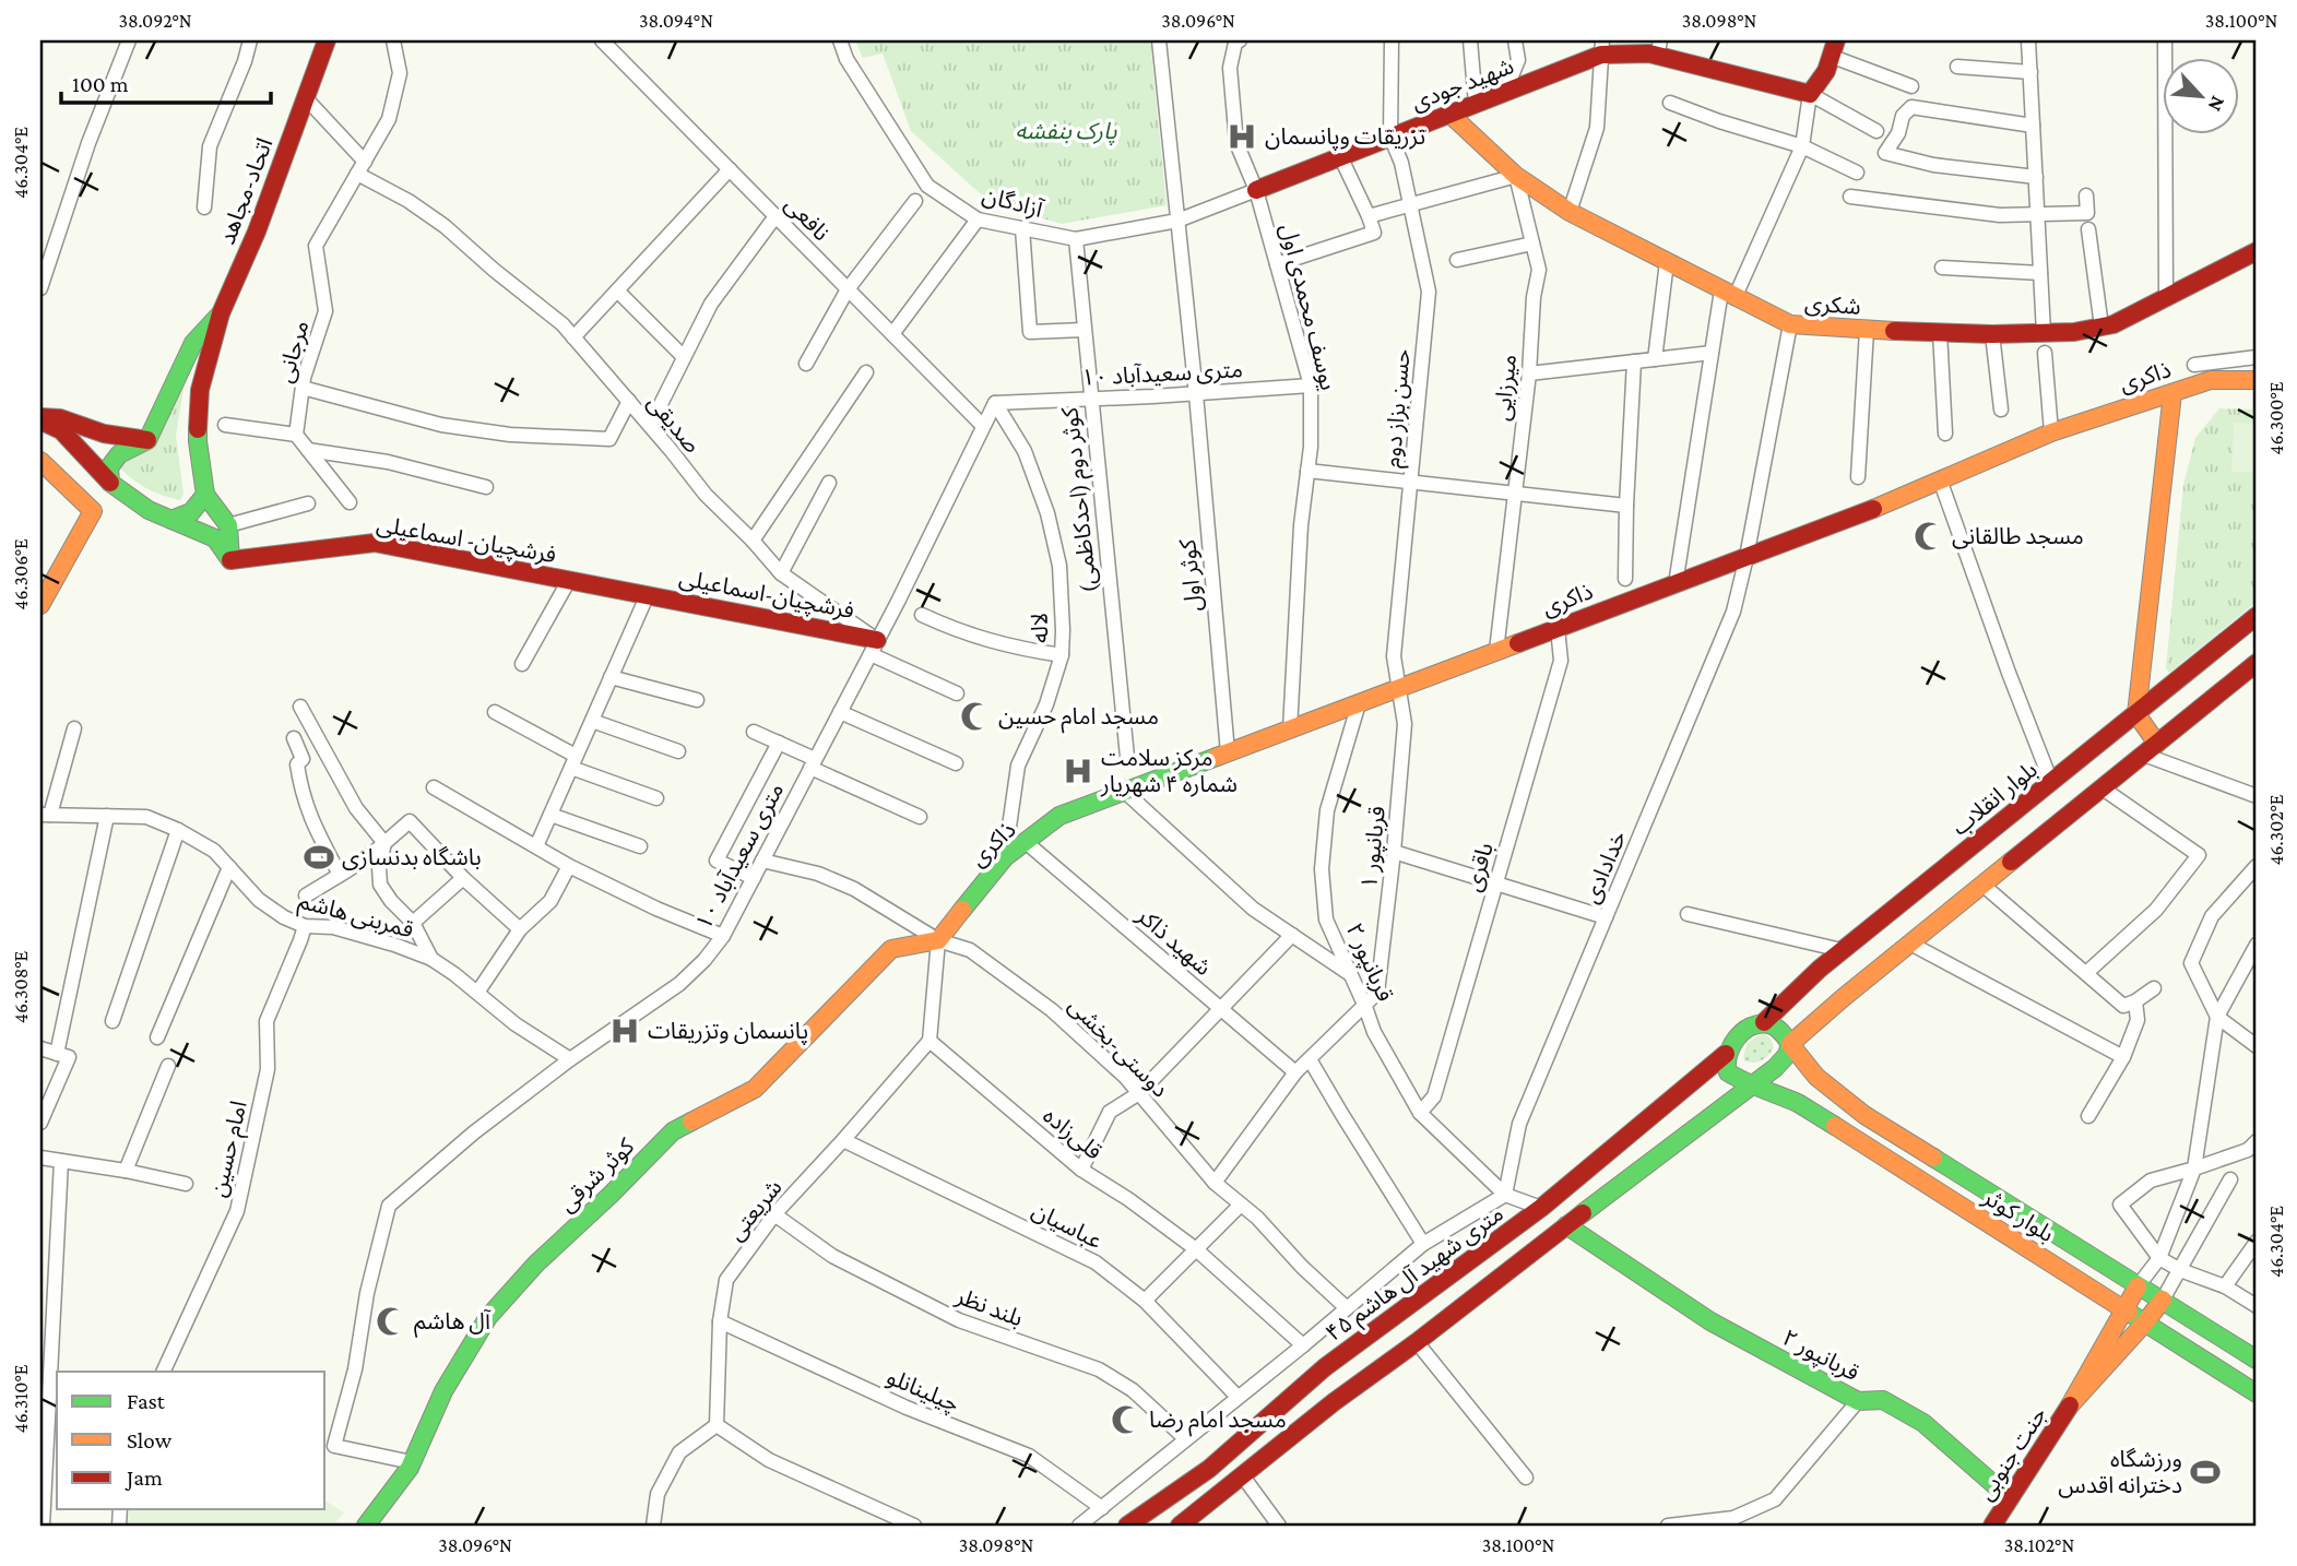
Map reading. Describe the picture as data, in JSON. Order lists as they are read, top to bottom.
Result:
{
  "streets": {
    "main road": [
      "شهید جودی",
      "اتحاد-مجاهد",
      "شکری",
      "ذاکری",
      "فرشچیان- اسماعیلی",
      "فرشچیان-اسماعیلی",
      "بلوار انقلاب",
      "قربانپور ۲",
      "کوثر شرقی",
      "بلوار کوثر",
      "۴۵ متری شهید آل هاشم",
      "جنت جنوبی"
    ],
    "street": [
      "آزادگان",
      "نافعی",
      "یوسف محمدی اول",
      "مرجانی",
      "۱۰ متری سعیدآباد",
      "میرزایی",
      "حسن بزاز دوم",
      "صدیقی",
      "کوثر دوم (احدکاظمی)",
      "کوثر اول",
      "لاله",
      "قربانپور ۱",
      "باقری",
      "خدادادی",
      "قمربنی هاشم",
      "شهید ذاکر",
      "دوستی-بخشی",
      "قلی‌زاده",
      "امام حسین",
      "شریعتی",
      "عباسیان",
      "بلند نظر",
      "چیلینانلو"
    ]
  },
  "crossings": [
    ["شهید جودی", "آزادگان"],
    ["شهید جودی", "شکری"],
    ["شهید جودی", "یوسف محمدی اول"],
    ["شهید جودی", "حسن بزاز دوم"],
    ["آزادگان", "یوسف محمدی اول"],
    ["آزادگان", "کوثر دوم (احدکاظمی)"],
    ["آزادگان", "کوثر اول"],
    ["نافعی", "۱۰ متری سعیدآباد"],
    ["شکری", "میرزایی"],
    ["شکری", "خدادادی"],
    ["یوسف محمدی اول", "۱۰ متری سعیدآباد"],
    ["یوسف محمدی اول", "ذاکری"],
    ["مرجانی", "صدیقی"],
    ["۱۰ متری سعیدآباد", "صدیقی"],
    ["۱۰ متری سعیدآباد", "کوثر دوم (احدکاظمی)"],
    ["۱۰ متری سعیدآباد", "کوثر اول"],
    ["۱۰ متری سعیدآباد", "فرشچیان-اسماعیلی"],
    ["۱۰ متری سعیدآباد", "لاله"],
    ["۱۰ متری سعیدآباد", "قمربنی هاشم"],
    ["۱۰ متری سعیدآباد", "دوستی-بخشی"],
    ["۱۰ متری سعیدآباد", "کوثر شرقی"],
    ["ذاکری", "میرزایی"],
    ["ذاکری", "حسن بزاز دوم"],
    ["ذاکری", "کوثر اول"],
    ["ذاکری", "لاله"],
    ["ذاکری", "قربانپور ۱"],
    ["ذاکری", "باقری"],
    ["ذاکری", "خدادادی"],
    ["ذاکری", "شهید ذاکر"],
    ["ذاکری", "قربانپور ۲"],
    ["ذاکری", "دوستی-بخشی"],
    ["ذاکری", "کوثر شرقی"],
    ["حسن بزاز دوم", "قربانپور ۱"],
    ["صدیقی", "فرشچیان-اسماعیلی"],
    ["فرشچیان- اسماعیلی", "فرشچیان-اسماعیلی"],
    ["بلوار انقلاب", "بلوار کوثر"],
    ["بلوار انقلاب", "۴۵ متری شهید آل هاشم"],
    ["قربانپور ۱", "قربانپور ۲"],
    ["باقری", "قربانپور ۲"],
    ["خدادادی", "قربانپور ۲"],
    ["قمربنی هاشم", "امام حسین"],
    ["قربانپور ۲", "جنت جنوبی"],
    ["دوستی-بخشی", "کوثر شرقی"],
    ["قلی‌زاده", "شریعتی"],
    ["شریعتی", "عباسیان"],
    ["شریعتی", "بلند نظر"],
    ["شریعتی", "چیلینانلو"],
    ["بلوار کوثر", "۴۵ متری شهید آل هاشم"]
  ],
  "parks": ["پارک بنفشه"],
  "places": {
    "hospital": ["تزریقات وپانسمان", "مرکز سلامت شماره ۴ شهریار", "پانسمان وتزریقات"],
    "mosque": [
      "مسجد طالقانی",
      "مسجد امام حسین",
      "آل هاشم",
      "مسجد امام رضا"
    ],
    "sports": ["باشگاه بدنسازی", "ورزشگاه دخترانه اقدس"]
  },
  "legend": ["Fast", "Slow", "Jam"],
  "scale_bar": "100 m",
  "north": "bottom right",
  "coordinates": [
    "38.092°N",
    "38.094°N",
    "38.096°N",
    "38.098°N",
    "38.100°N",
    "46.304°E",
    "46.300°E",
    "46.306°E",
    "46.302°E",
    "46.308°E",
    "46.310°E",
    "38.102°N"
  ]
}
